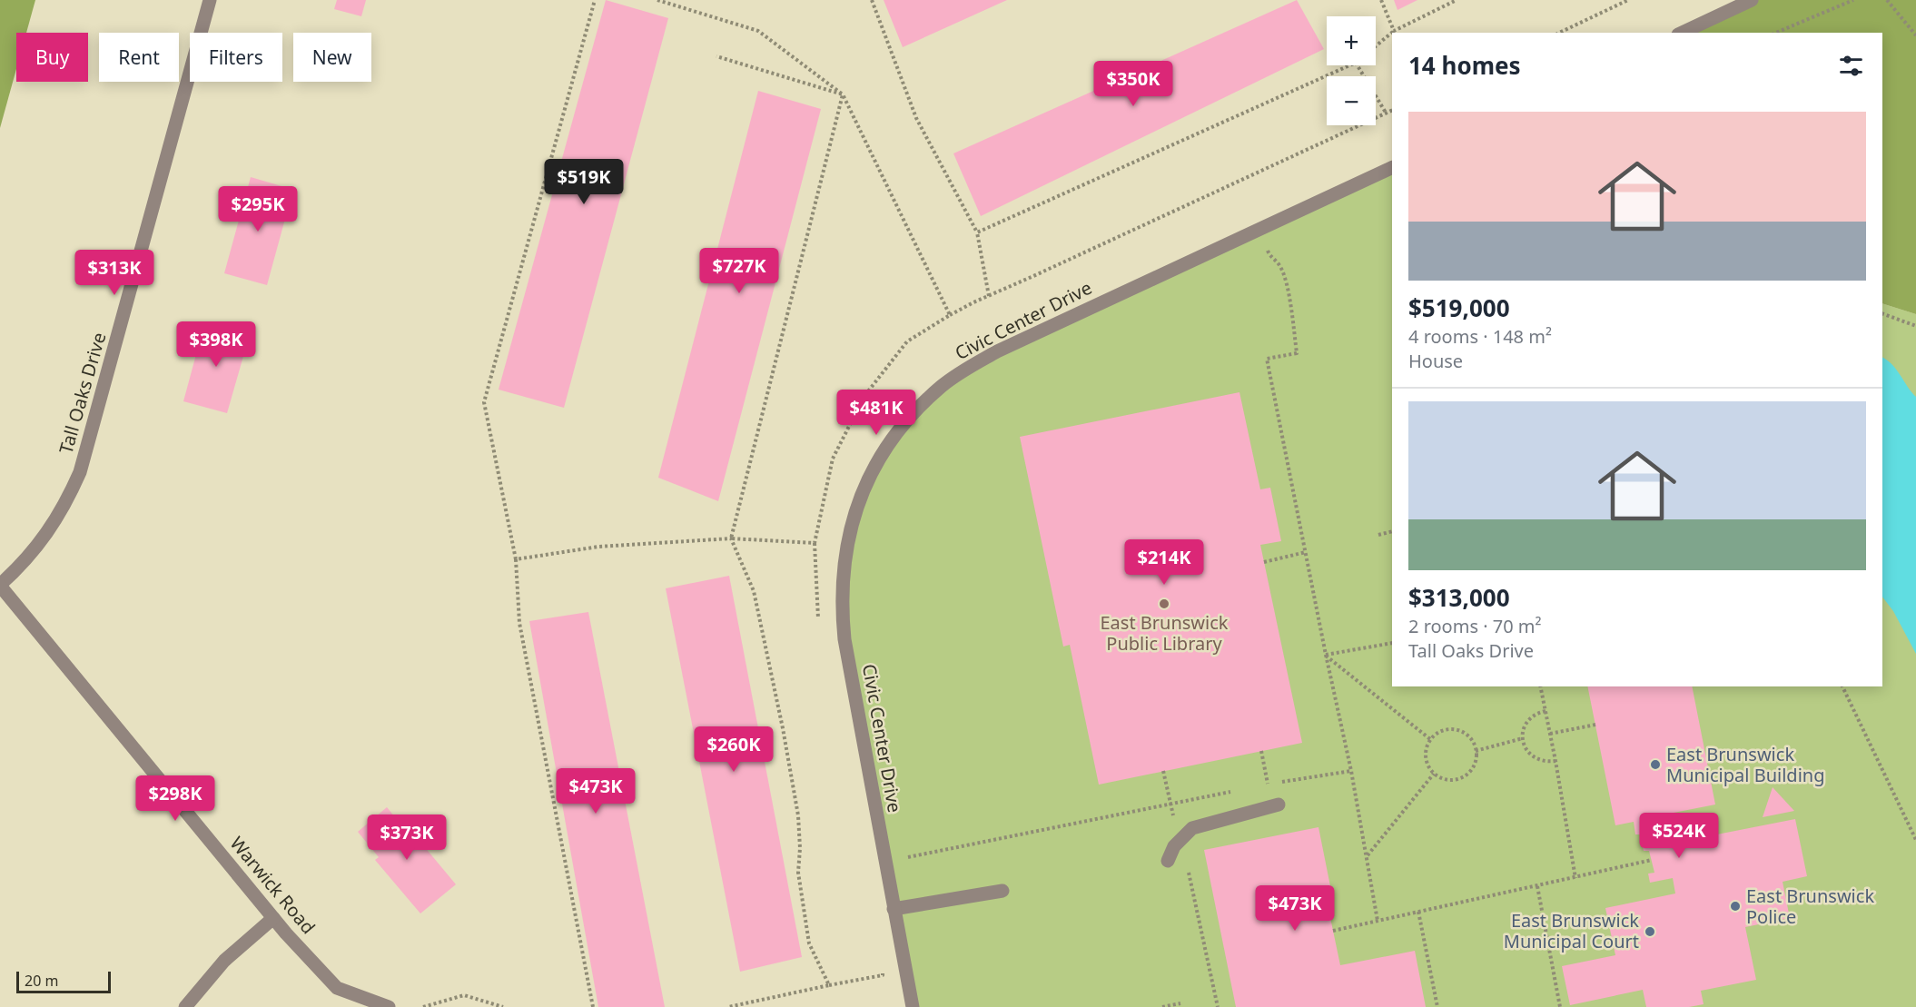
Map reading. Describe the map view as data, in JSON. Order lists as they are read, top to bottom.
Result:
{
  "streets": {
    "street": ["Civic Center Drive", "Tall Oaks Drive", "Warwick Road"]
  },
  "crossings": [
    ["Tall Oaks Drive", "Warwick Road"]
  ],
  "places": [
    "East Brunswick Public Library",
    "East Brunswick Municipal Building",
    "East Brunswick Police",
    "East Brunswick Municipal Court"
  ],
  "scale_bar": "20 m",
  "page": {
    "map_buttons": ["+", "−"],
    "chip": [
      "Buy",
      "Rent",
      "Filters",
      "New"
    ],
    "heading": "14 homes",
    "price": [
      "$350K",
      "$519K",
      "$295K",
      "$727K",
      "$313K",
      "$398K",
      "$481K",
      "$214K",
      "$260K",
      "$473K",
      "$298K",
      "$524K",
      "$373K",
      "$473K"
    ],
    "list": [
      {
        "name": "$519,000",
        "note": "4 rooms · 148 m² · House"
      },
      {
        "name": "$313,000",
        "note": "2 rooms · 70 m² · Tall Oaks Drive"
      }
    ],
    "scale": "20 m"
  }
}
